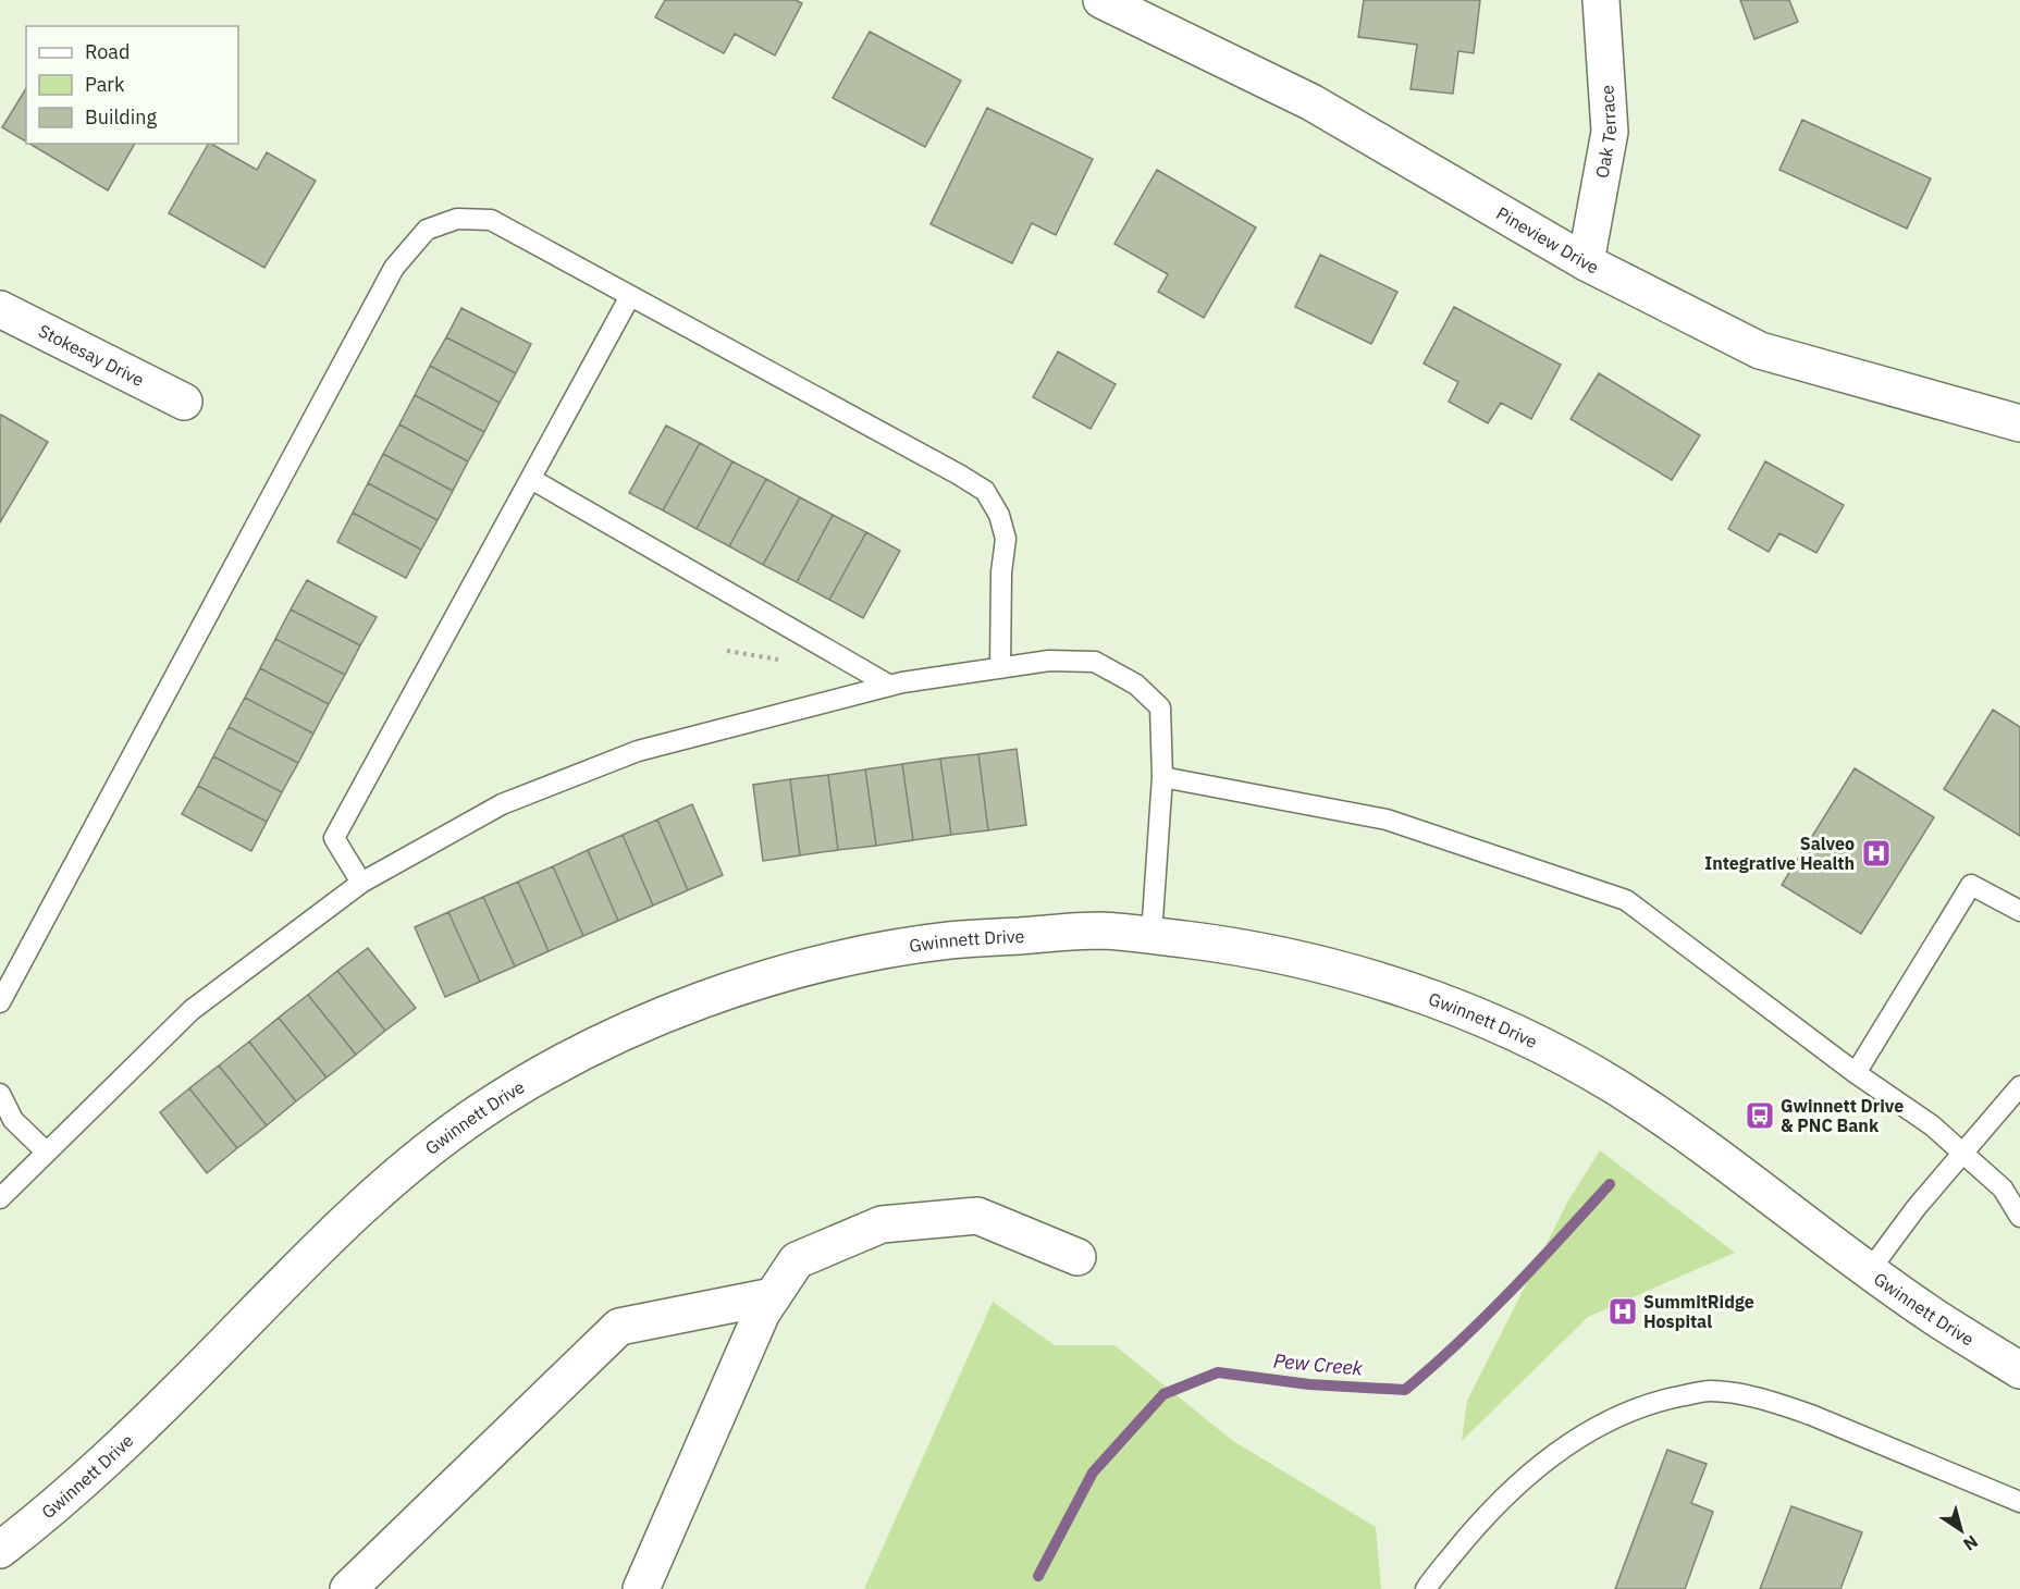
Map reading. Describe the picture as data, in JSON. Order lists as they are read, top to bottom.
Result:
{
  "streets": {
    "street": [
      "Oak Terrace",
      "Pineview Drive",
      "Stokesay Drive",
      "Gwinnett Drive"
    ]
  },
  "crossings": [
    ["Oak Terrace", "Pineview Drive"]
  ],
  "water": ["Pew Creek"],
  "places": {
    "hospital": ["Salveo Integrative Health", "SummitRidge Hospital"],
    "bus stop": ["Gwinnett Drive & PNC Bank"]
  },
  "legend": ["Road", "Park", "Building"],
  "north": "bottom right"
}
